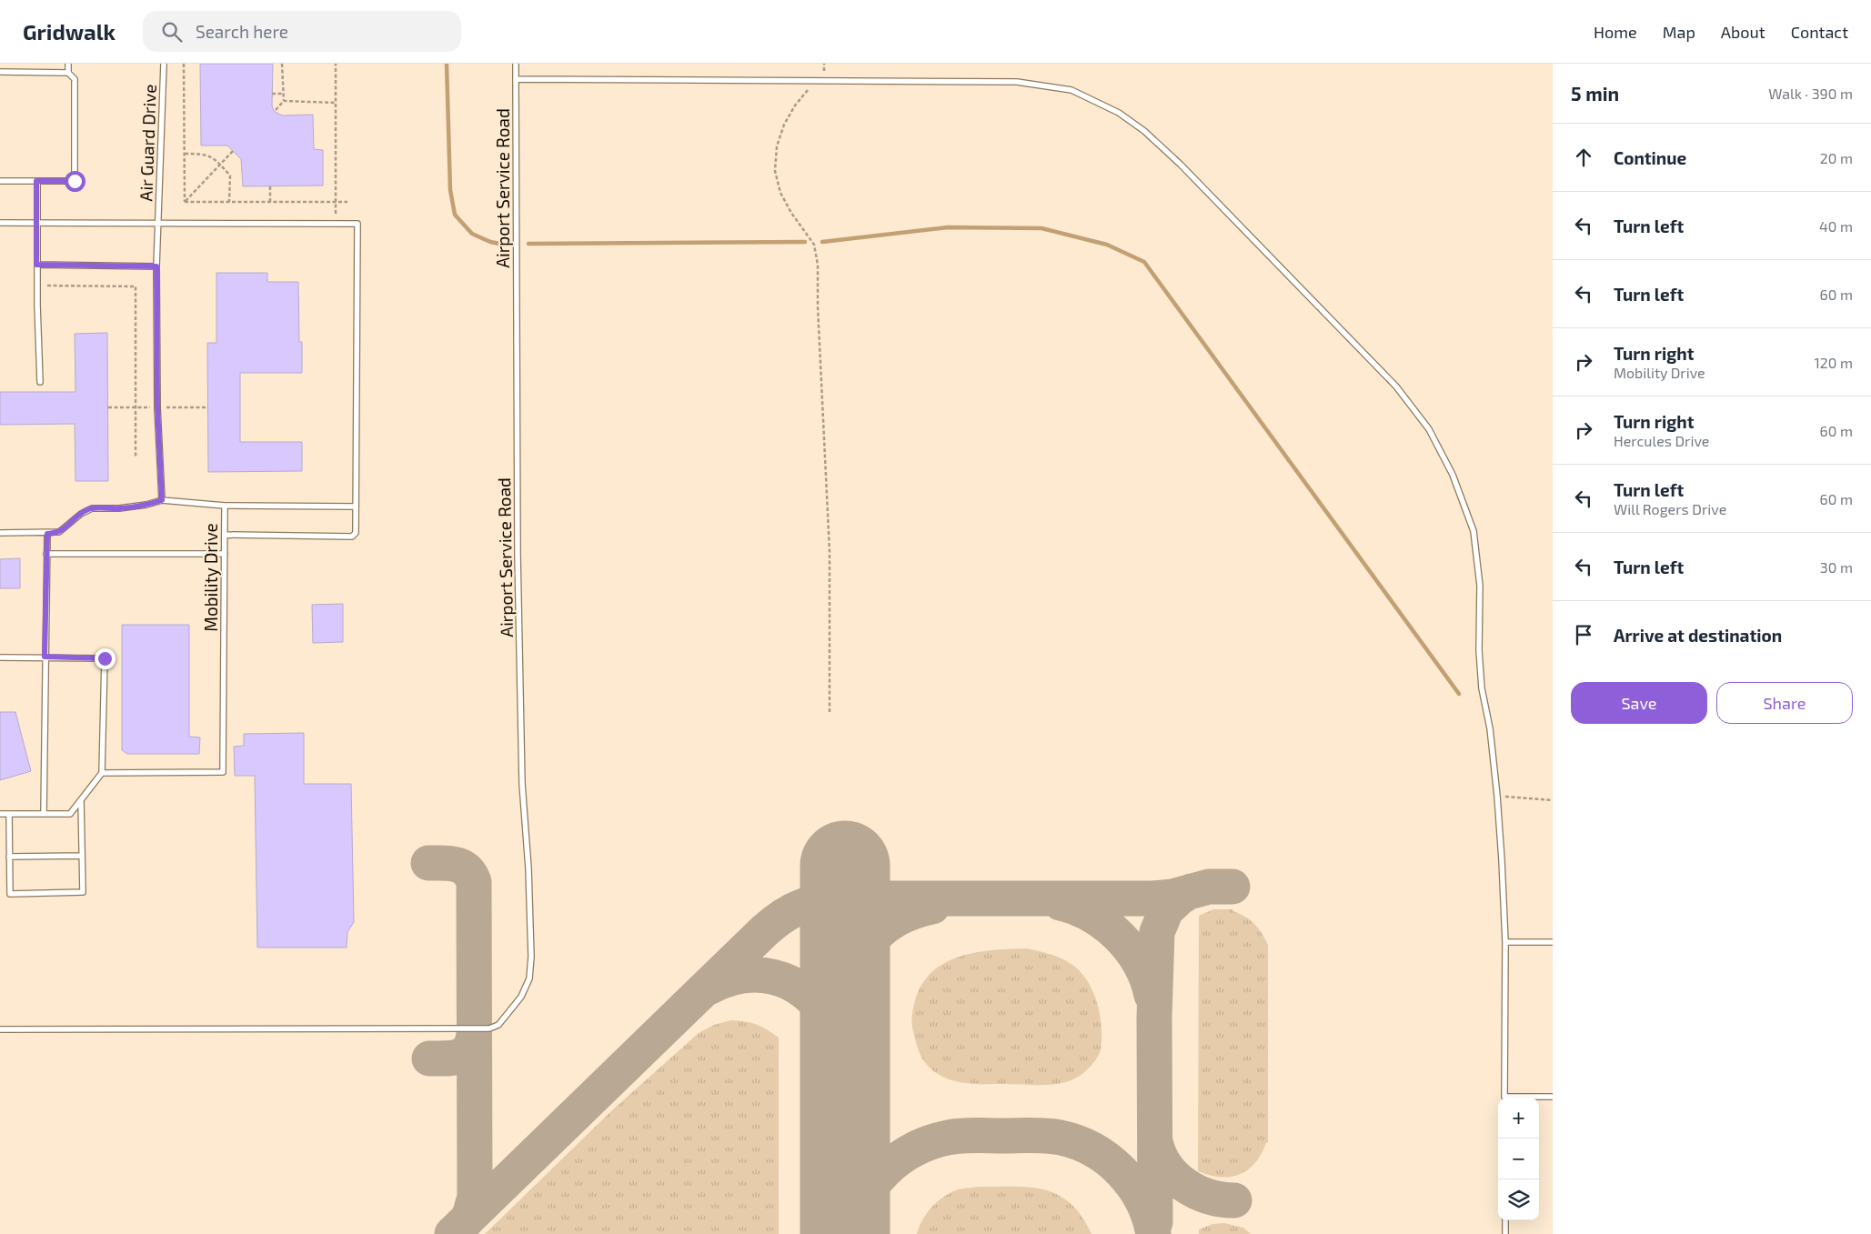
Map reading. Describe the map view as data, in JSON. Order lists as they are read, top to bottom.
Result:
{
  "streets": {
    "lane": ["Air Guard Drive", "Airport Service Road", "Mobility Drive"]
  },
  "page": {
    "header": "Gridwalk",
    "search": "Search here",
    "nav": [
      "Home",
      "Map",
      "About",
      "Contact"
    ],
    "heading": ["5 min", "Walk · 390 m"],
    "list": [
      ["Continue", "20 m"],
      ["Turn left", "40 m"],
      ["Turn left", "60 m"],
      ["Turn right", "Mobility Drive", "120 m"],
      ["Turn right", "Hercules Drive", "60 m"],
      ["Turn left", "Will Rogers Drive", "60 m"],
      ["Turn left", "30 m"],
      "Arrive at destination"
    ],
    "buttons": ["Save", "Share"],
    "map_buttons": ["+", "−"]
  }
}
